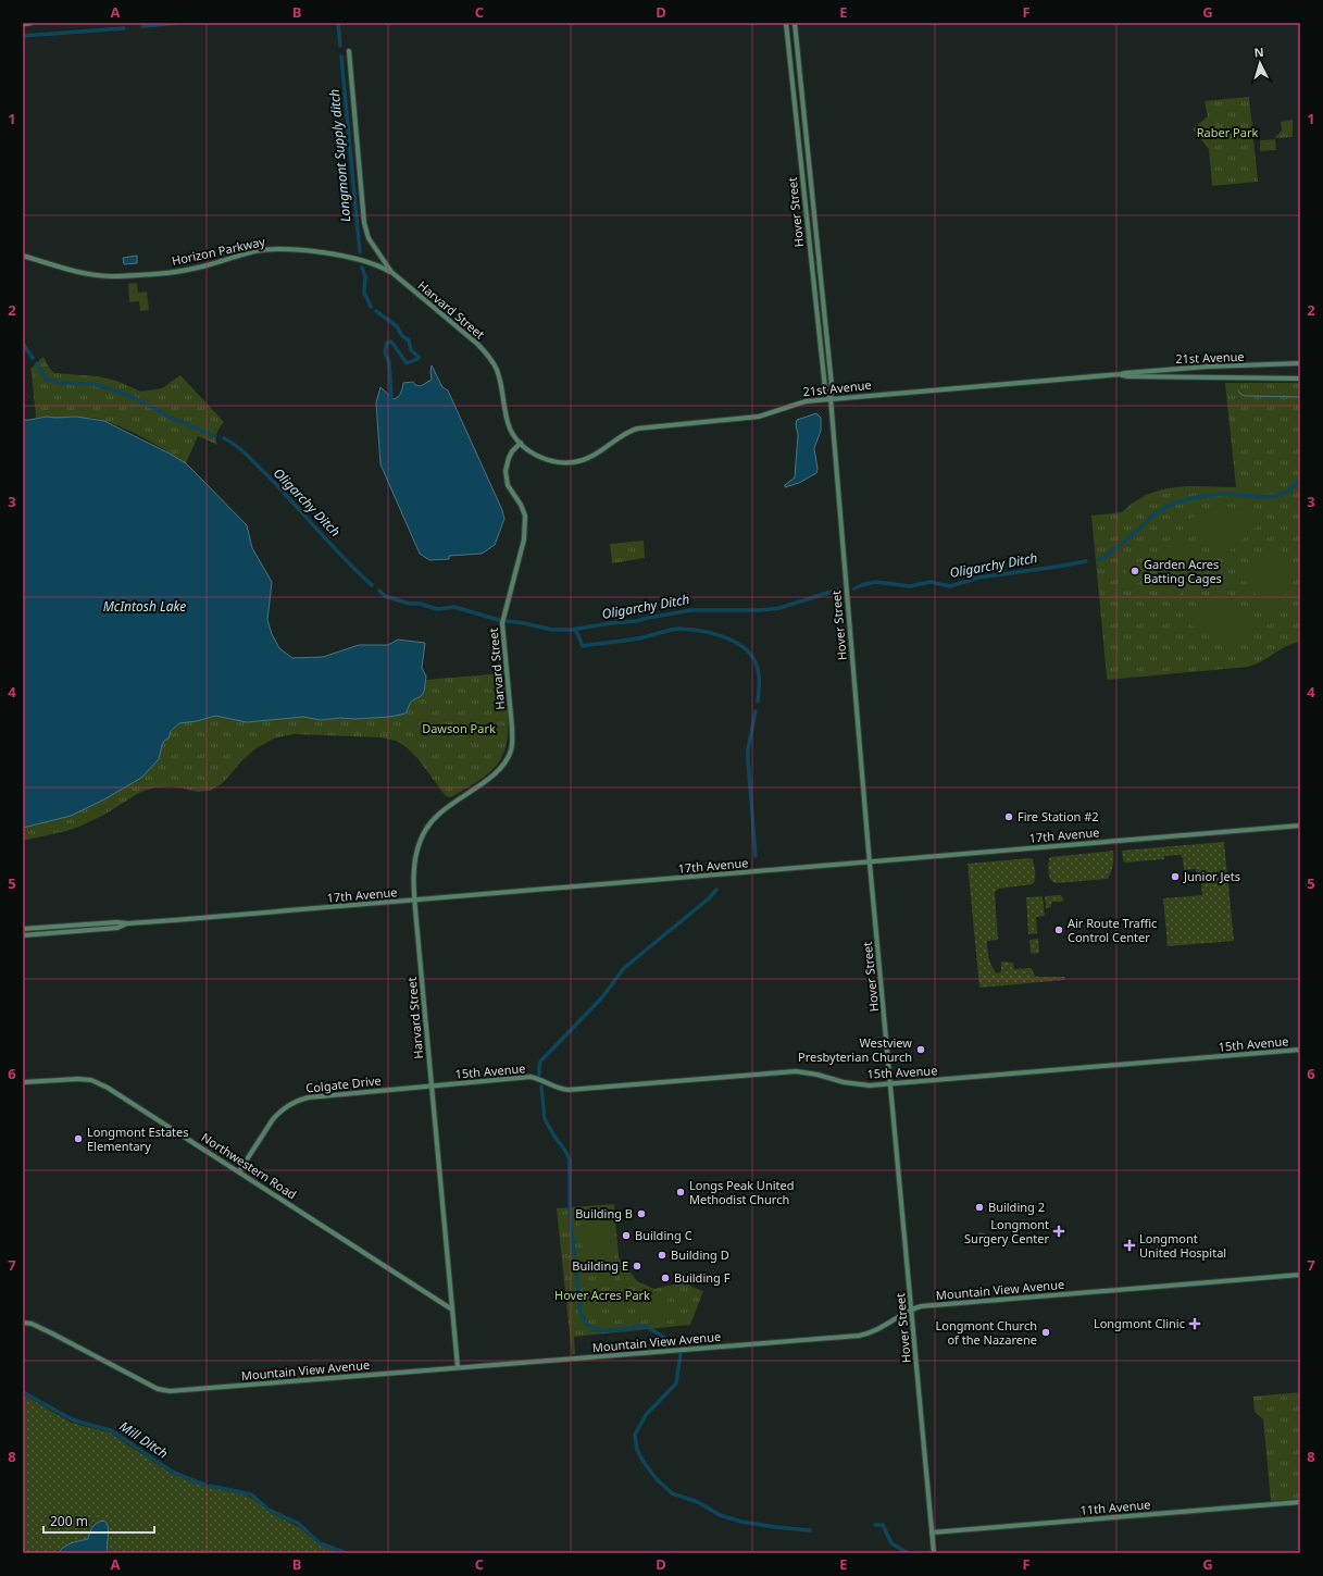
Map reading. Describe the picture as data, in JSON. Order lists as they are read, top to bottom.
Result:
{
  "streets": {
    "street": [
      "Hover Street",
      "Horizon Parkway",
      "Harvard Street",
      "21st Avenue",
      "17th Avenue",
      "15th Avenue",
      "Colgate Drive",
      "Northwestern Road",
      "Mountain View Avenue",
      "11th Avenue"
    ]
  },
  "crossings": [
    ["Hover Street", "21st Avenue"],
    ["Hover Street", "17th Avenue"],
    ["Hover Street", "15th Avenue"],
    ["Hover Street", "Mountain View Avenue"],
    ["Hover Street", "11th Avenue"],
    ["Horizon Parkway", "Harvard Street"],
    ["Harvard Street", "21st Avenue"],
    ["Harvard Street", "17th Avenue"],
    ["Harvard Street", "15th Avenue"],
    ["Harvard Street", "Colgate Drive"],
    ["Harvard Street", "Northwestern Road"],
    ["Harvard Street", "Mountain View Avenue"],
    ["15th Avenue", "Colgate Drive"],
    ["Colgate Drive", "Northwestern Road"]
  ],
  "water": [
    "Longmont Supply ditch",
    "Oligarchy Ditch",
    "McIntosh Lake",
    "Mill Ditch"
  ],
  "parks": ["Raber Park", "Dawson Park", "Hover Acres Park"],
  "places": {
    "other": [
      "Garden Acres Batting Cages",
      "Fire Station #2",
      "Junior Jets",
      "Air Route Traffic Control Center",
      "Westview Presbyterian Church",
      "Longmont Estates Elementary",
      "Longs Peak United Methodist Church",
      "Building 2",
      "Building B",
      "Building C",
      "Building D",
      "Building E",
      "Building F",
      "Longmont Church of the Nazarene"
    ],
    "health": ["Longmont Surgery Center", "Longmont United Hospital", "Longmont Clinic"]
  },
  "scale_bar": "200 m",
  "north": "top",
  "grid": {
    "columns": [
      "A",
      "B",
      "C",
      "D",
      "E",
      "F",
      "G"
    ],
    "rows": [
      "1",
      "2",
      "3",
      "4",
      "5",
      "6",
      "7",
      "8"
    ]
  }
}
